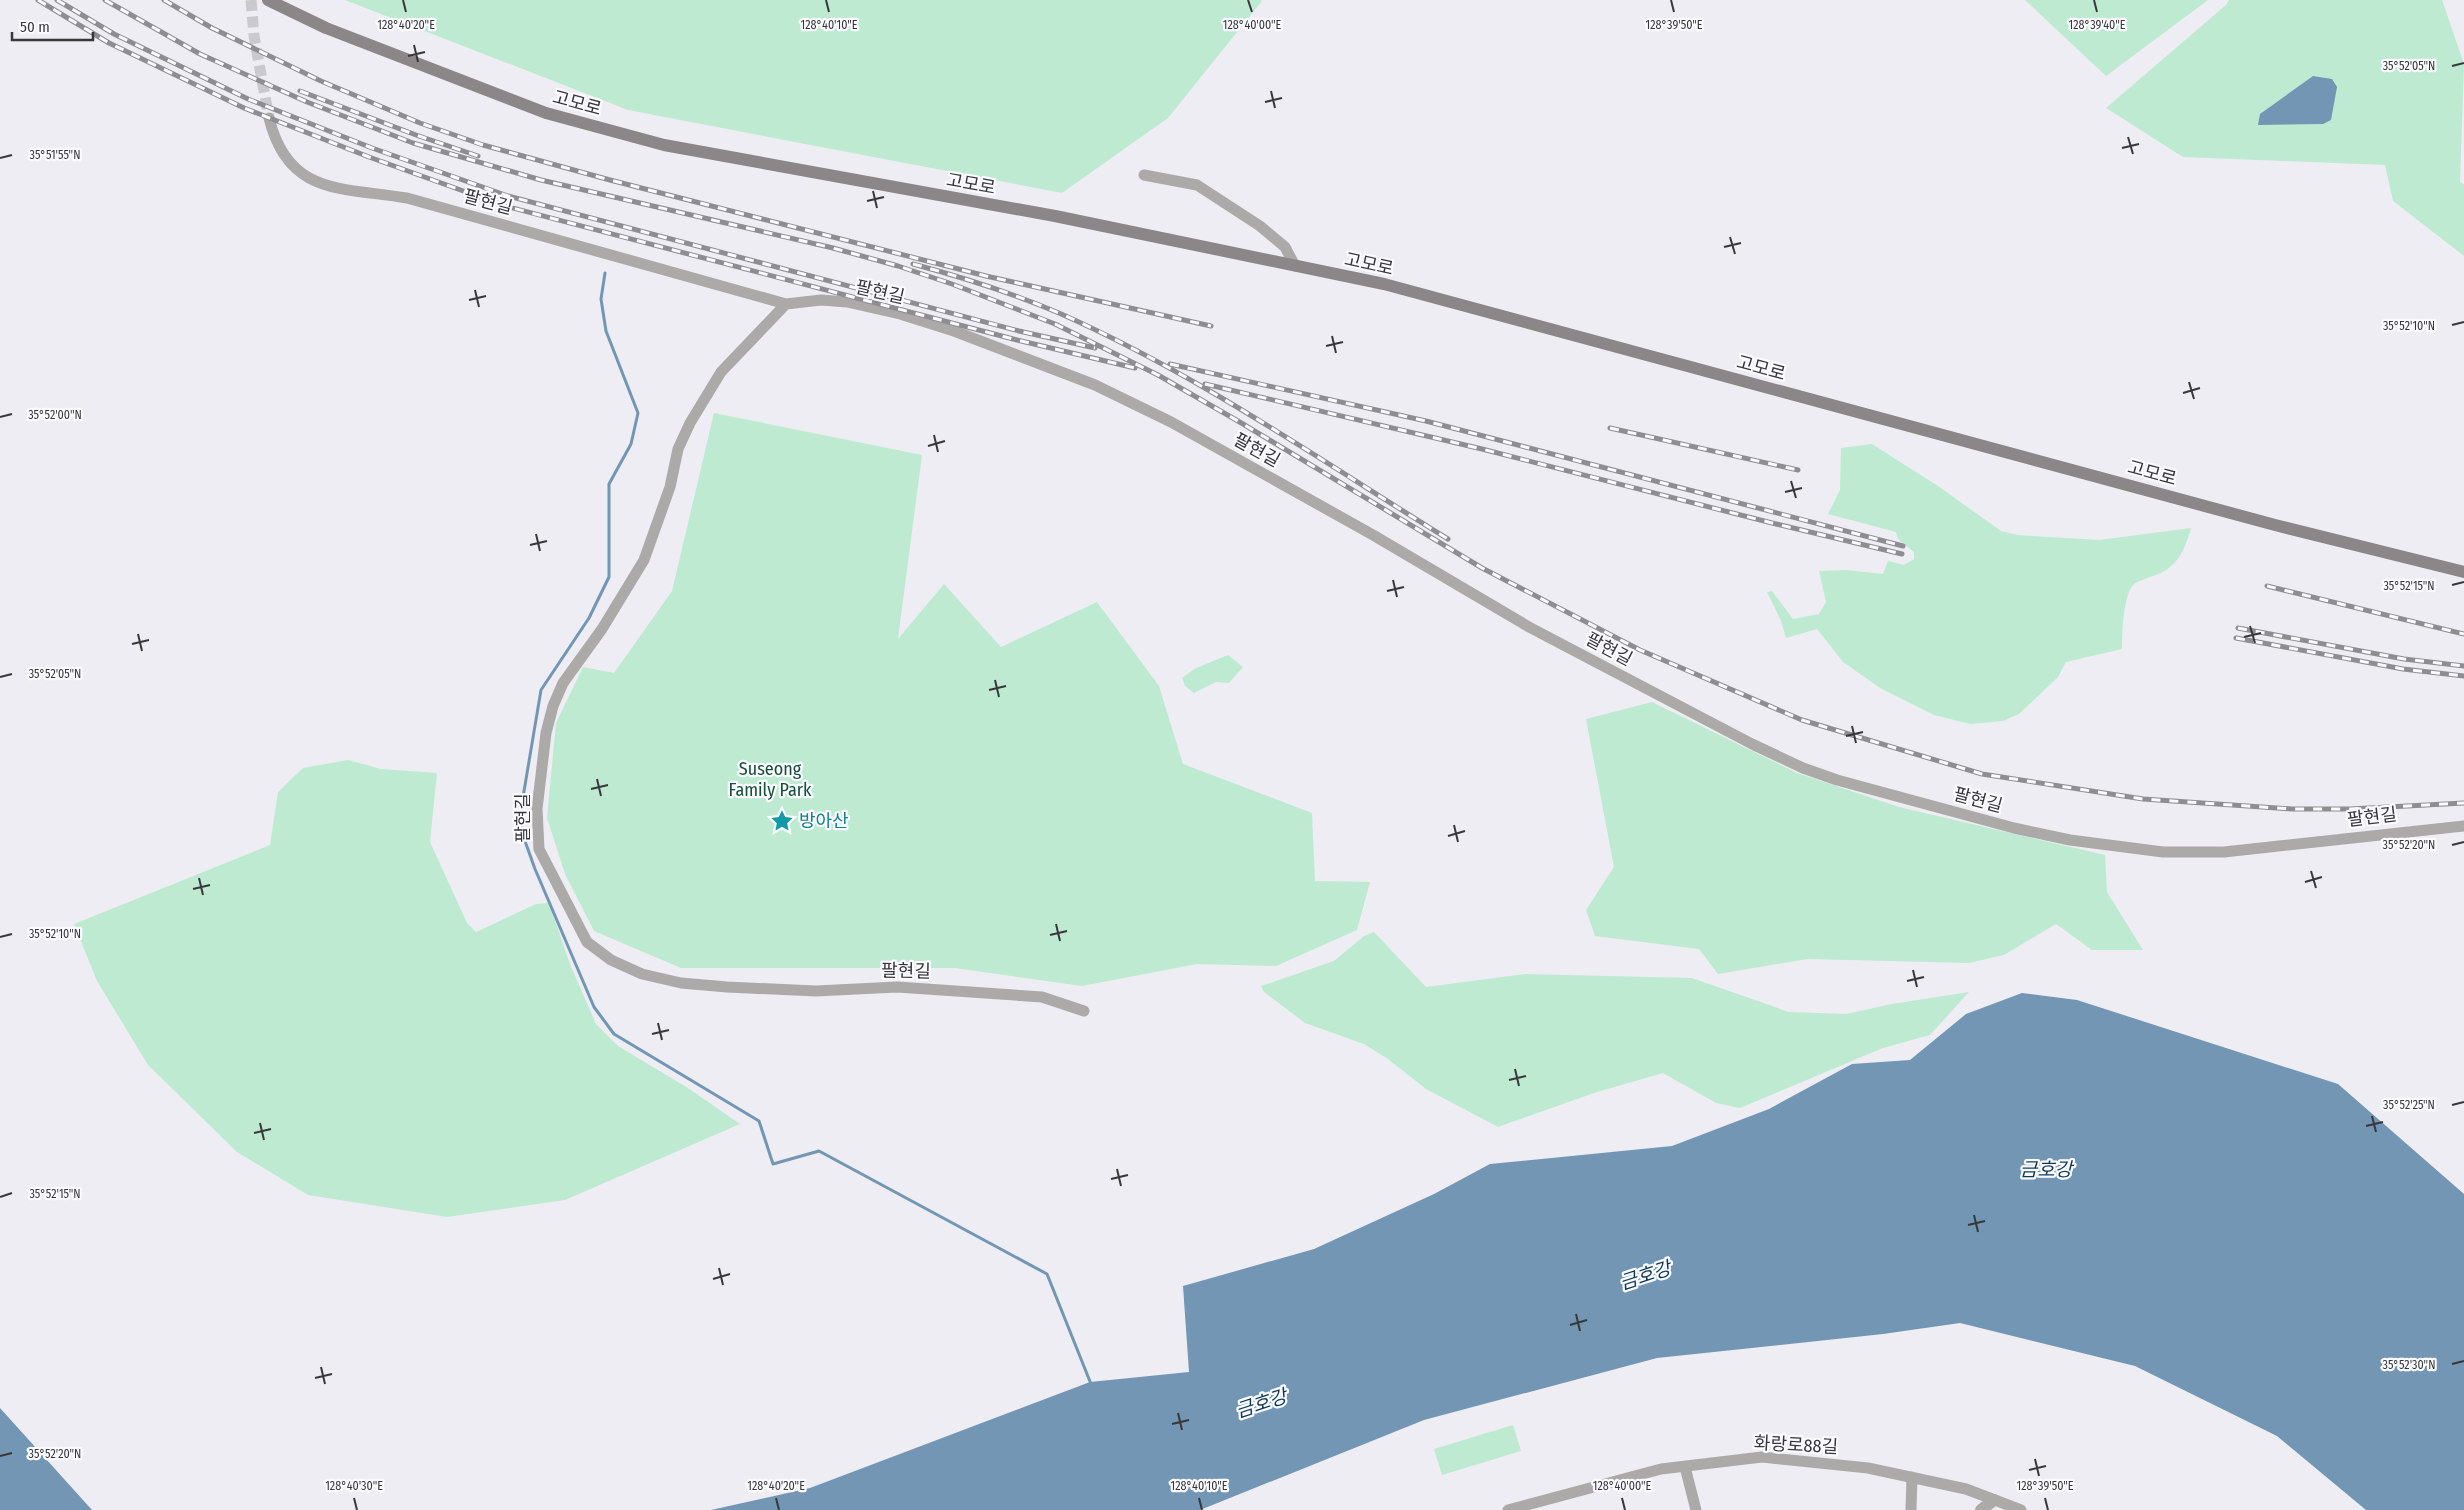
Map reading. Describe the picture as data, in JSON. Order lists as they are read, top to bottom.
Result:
{
  "streets": {
    "main road": ["고모로"],
    "street": ["팔현길", "화랑로88길"]
  },
  "water": ["금호강"],
  "parks": ["Suseong Family Park"],
  "places": {
    "place": ["방아산"]
  },
  "scale_bar": "50 m",
  "coordinates": [
    "128°40'20\"E",
    "128°40'10\"E",
    "128°40'00\"E",
    "128°39'50\"E",
    "128°39'40\"E",
    "35°52'05\"N",
    "35°51'55\"N",
    "35°52'10\"N",
    "35°52'00\"N",
    "35°52'15\"N",
    "35°52'20\"N",
    "35°52'25\"N",
    "35°52'30\"N",
    "128°40'30\"E"
  ]
}
